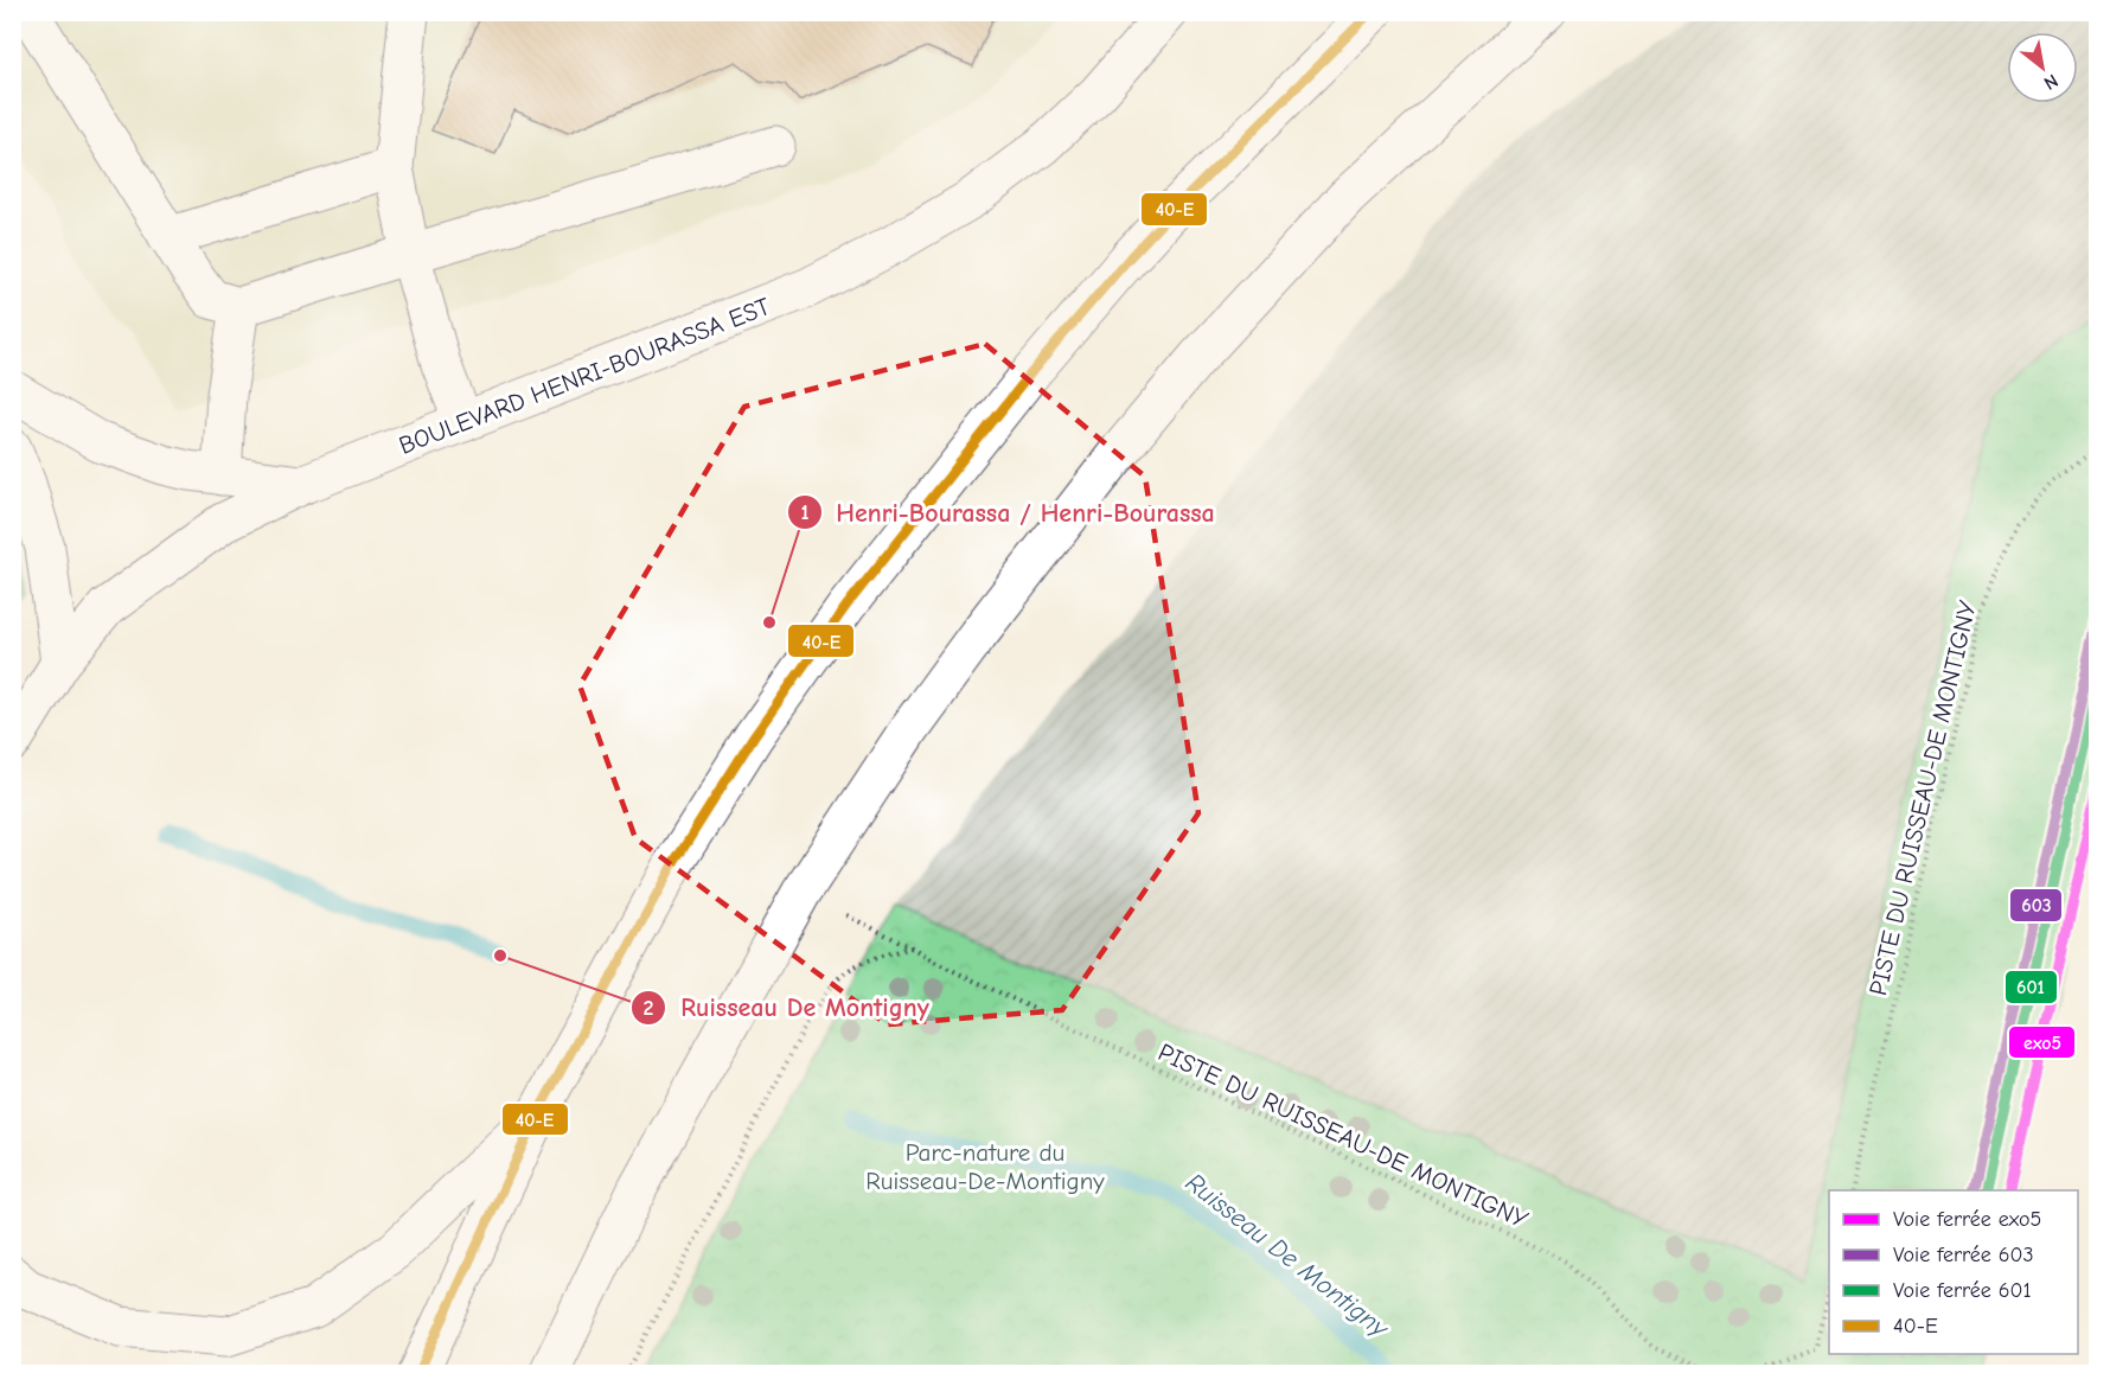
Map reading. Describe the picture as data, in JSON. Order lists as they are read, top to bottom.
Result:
{
  "streets": {
    "main road": ["BOULEVARD HENRI-BOURASSA EST"],
    "path": ["PISTE DU RUISSEAU-DE MONTIGNY"]
  },
  "water": ["Ruisseau De Montigny"],
  "parks": ["Parc-nature du Ruisseau-De-Montigny"],
  "places": ["Henri-Bourassa / Henri-Bourassa", "Ruisseau De Montigny"],
  "lines": [
    "transit line 40-E",
    "rail line 603",
    "rail line 601",
    "rail line exo5"
  ],
  "legend": [
    "Voie ferrée exo5",
    "Voie ferrée 603",
    "Voie ferrée 601",
    "40-E"
  ],
  "north": "bottom right"
}
